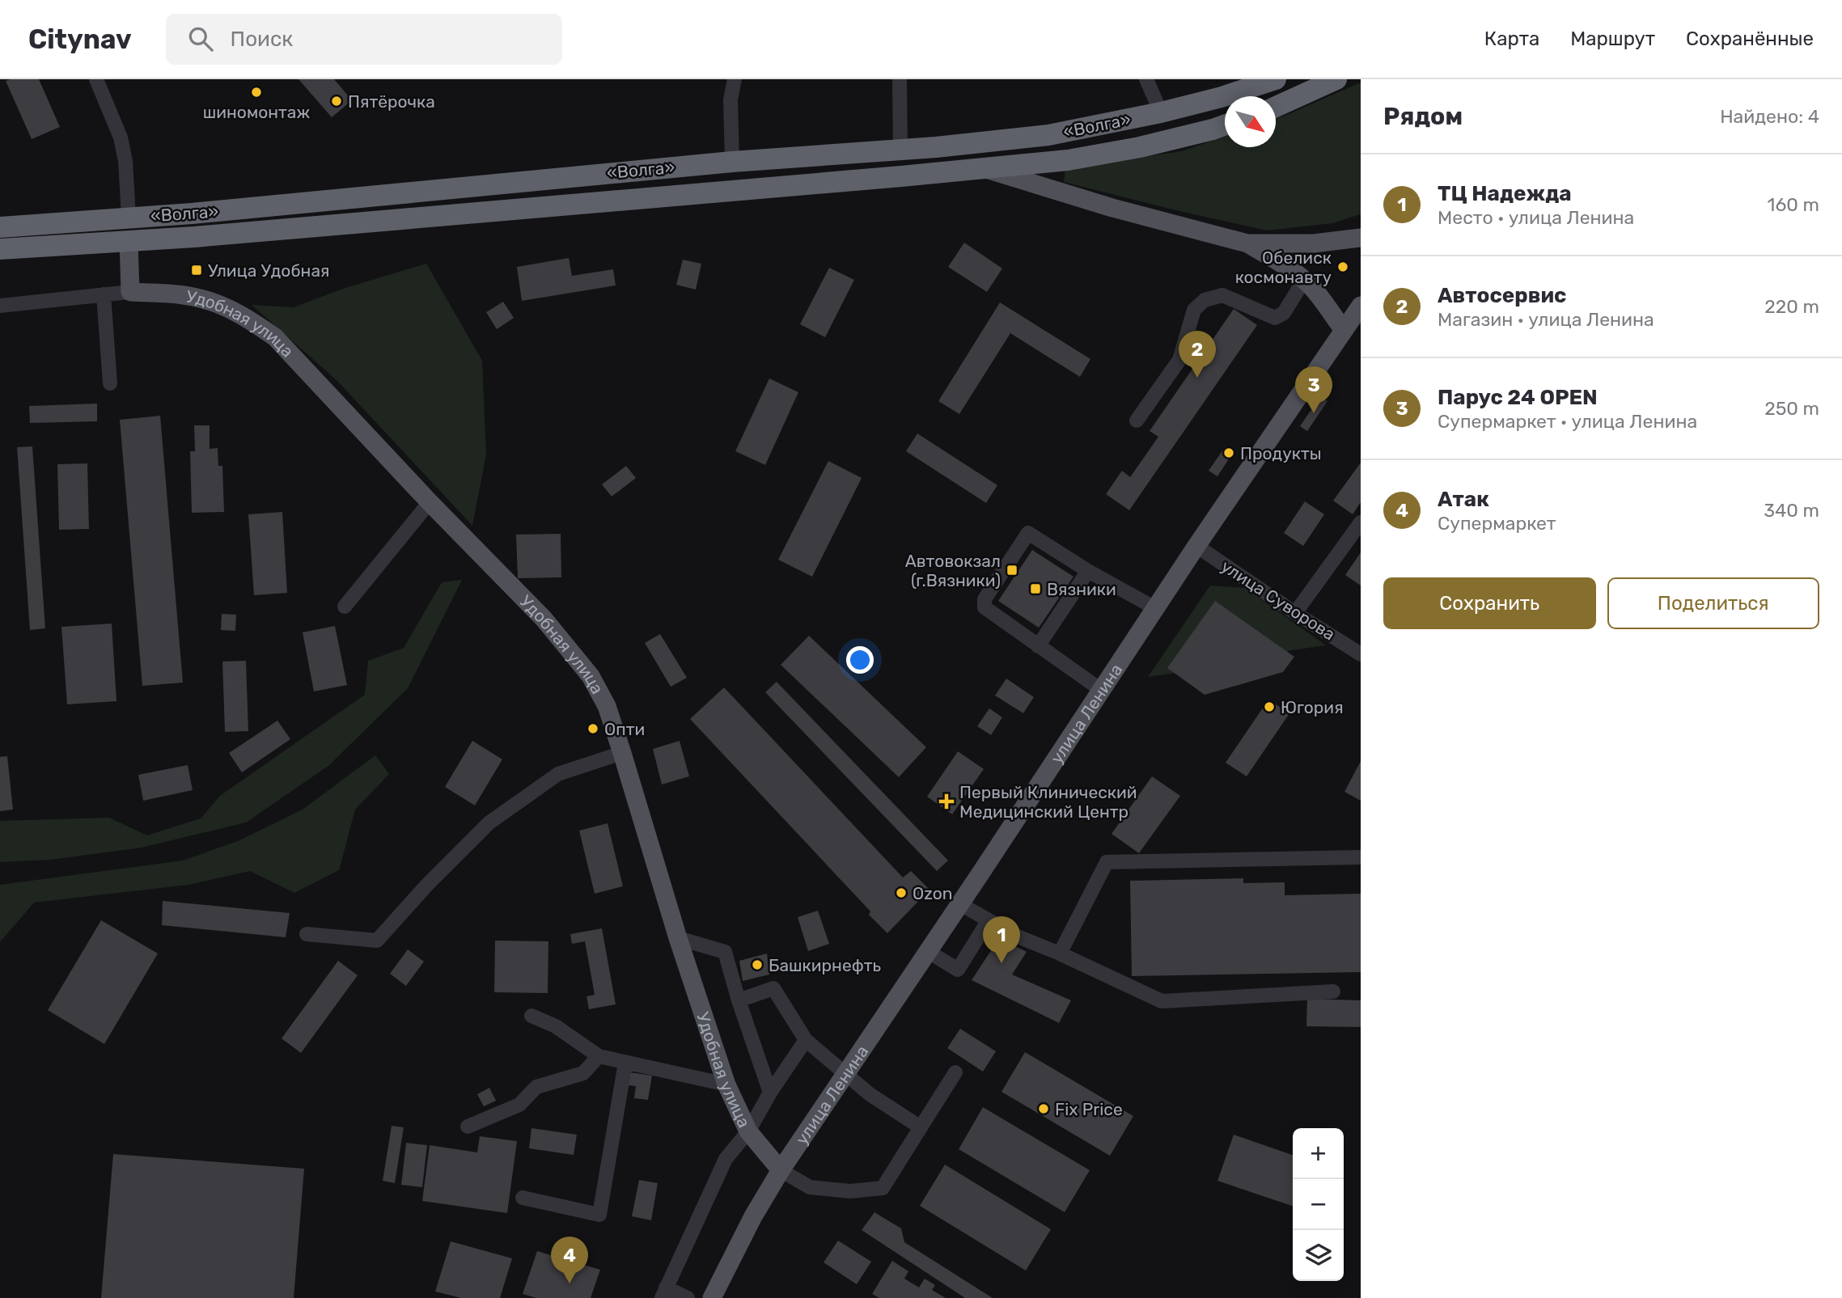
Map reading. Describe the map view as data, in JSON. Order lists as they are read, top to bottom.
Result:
{
  "streets": {
    "highway": ["«Волга»"],
    "main road": ["Удобная улица", "улица Ленина"],
    "street": ["улица Суворова"]
  },
  "crossings": [
    ["Удобная улица", "улица Ленина"],
    ["улица Суворова", "улица Ленина"]
  ],
  "places": {
    "other": [
      "шиномонтаж",
      "Пятёрочка",
      "Обелиск космонавту",
      "Продукты",
      "Югория",
      "Опти",
      "Ozon",
      "Башкирнефть",
      "Fix Price"
    ],
    "transit": ["Улица Удобная", "Автовокзал (г.Вязники)", "Вязники"],
    "health": ["Первый Клинический Медицинский Центр"]
  },
  "north": "bottom right",
  "page": {
    "header": "Citynav",
    "search": "Поиск",
    "nav": ["Карта", "Маршрут", "Сохранённые"],
    "heading": ["Рядом", "Найдено: 4"],
    "list": [
      {
        "mark": "1",
        "name": "ТЦ Надежда",
        "note": "Место · улица Ленина",
        "value": "160 m"
      },
      {
        "mark": "2",
        "name": "Автосервис",
        "note": "Магазин · улица Ленина",
        "value": "220 m"
      },
      {
        "mark": "3",
        "name": "Парус 24 OPEN",
        "note": "Супермаркет · улица Ленина",
        "value": "250 m"
      },
      {
        "mark": "4",
        "name": "Атак",
        "note": "Супермаркет",
        "value": "340 m"
      }
    ],
    "pins": [
      "2",
      "3",
      "1",
      "4"
    ],
    "buttons": ["Сохранить", "Поделиться"],
    "map_buttons": ["+", "−"]
  }
}
